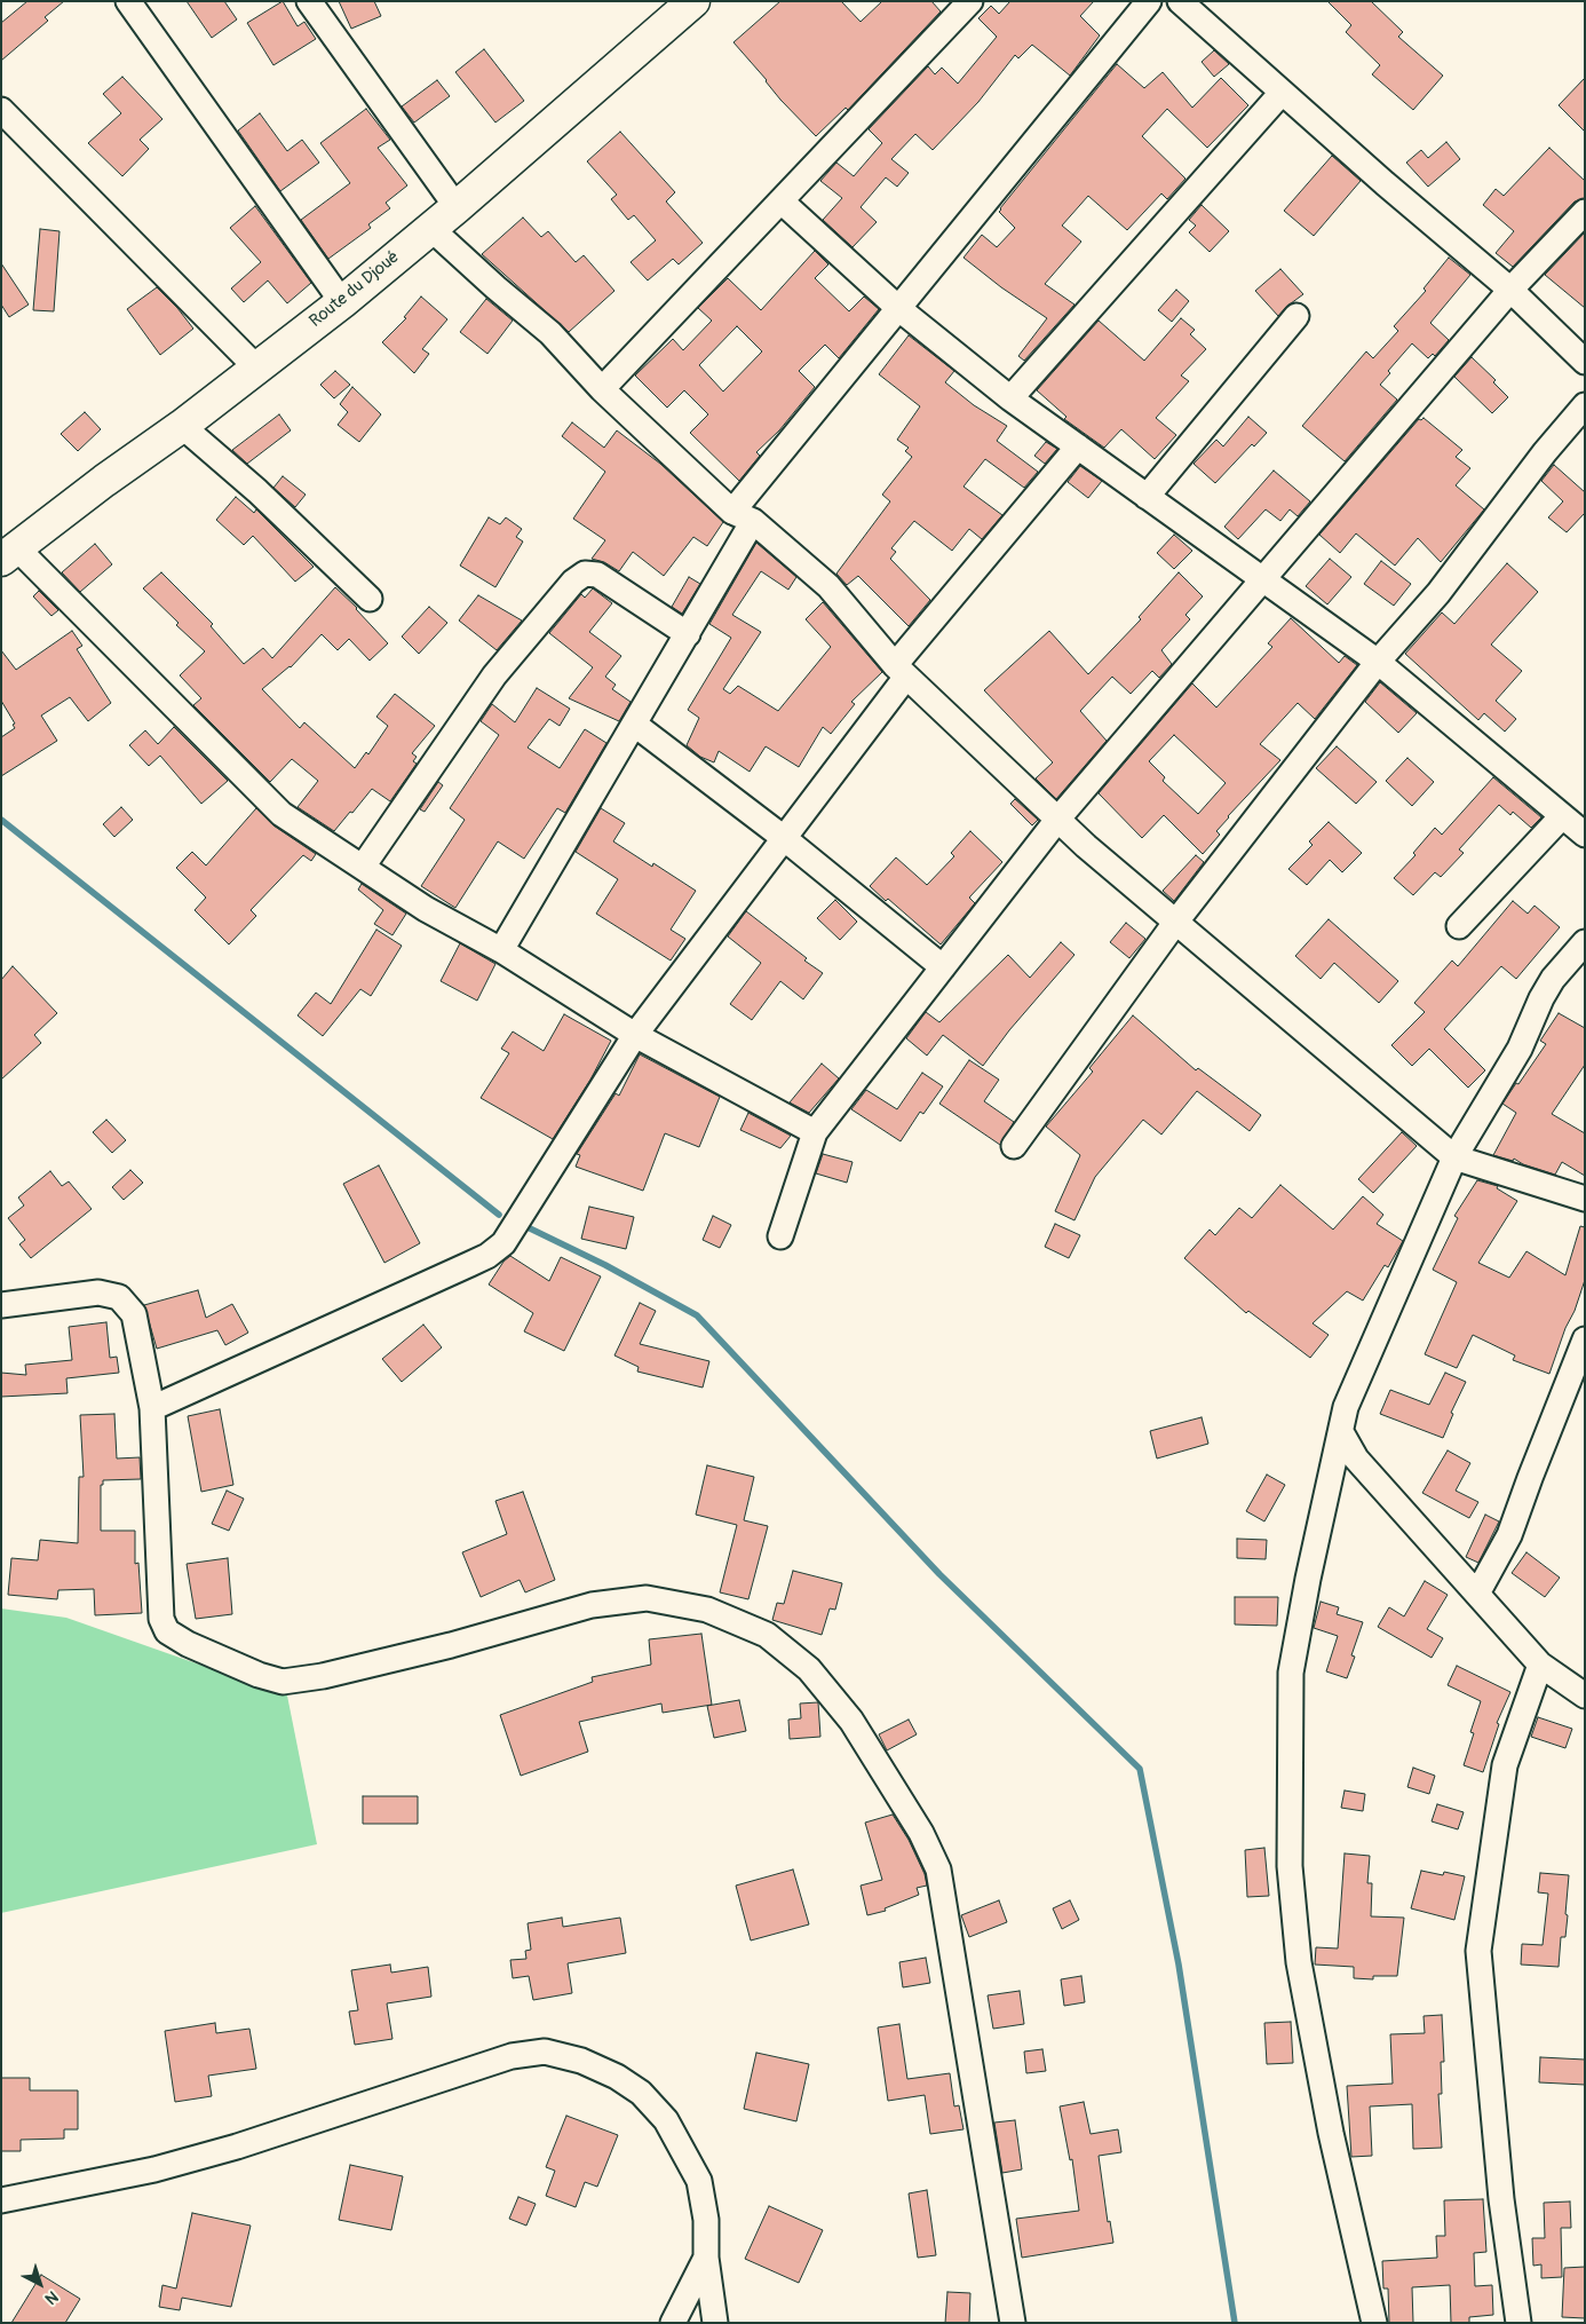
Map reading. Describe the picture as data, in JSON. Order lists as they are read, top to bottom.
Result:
{
  "streets": {
    "main road": ["Route du Djoué"]
  },
  "north": "bottom right"
}
